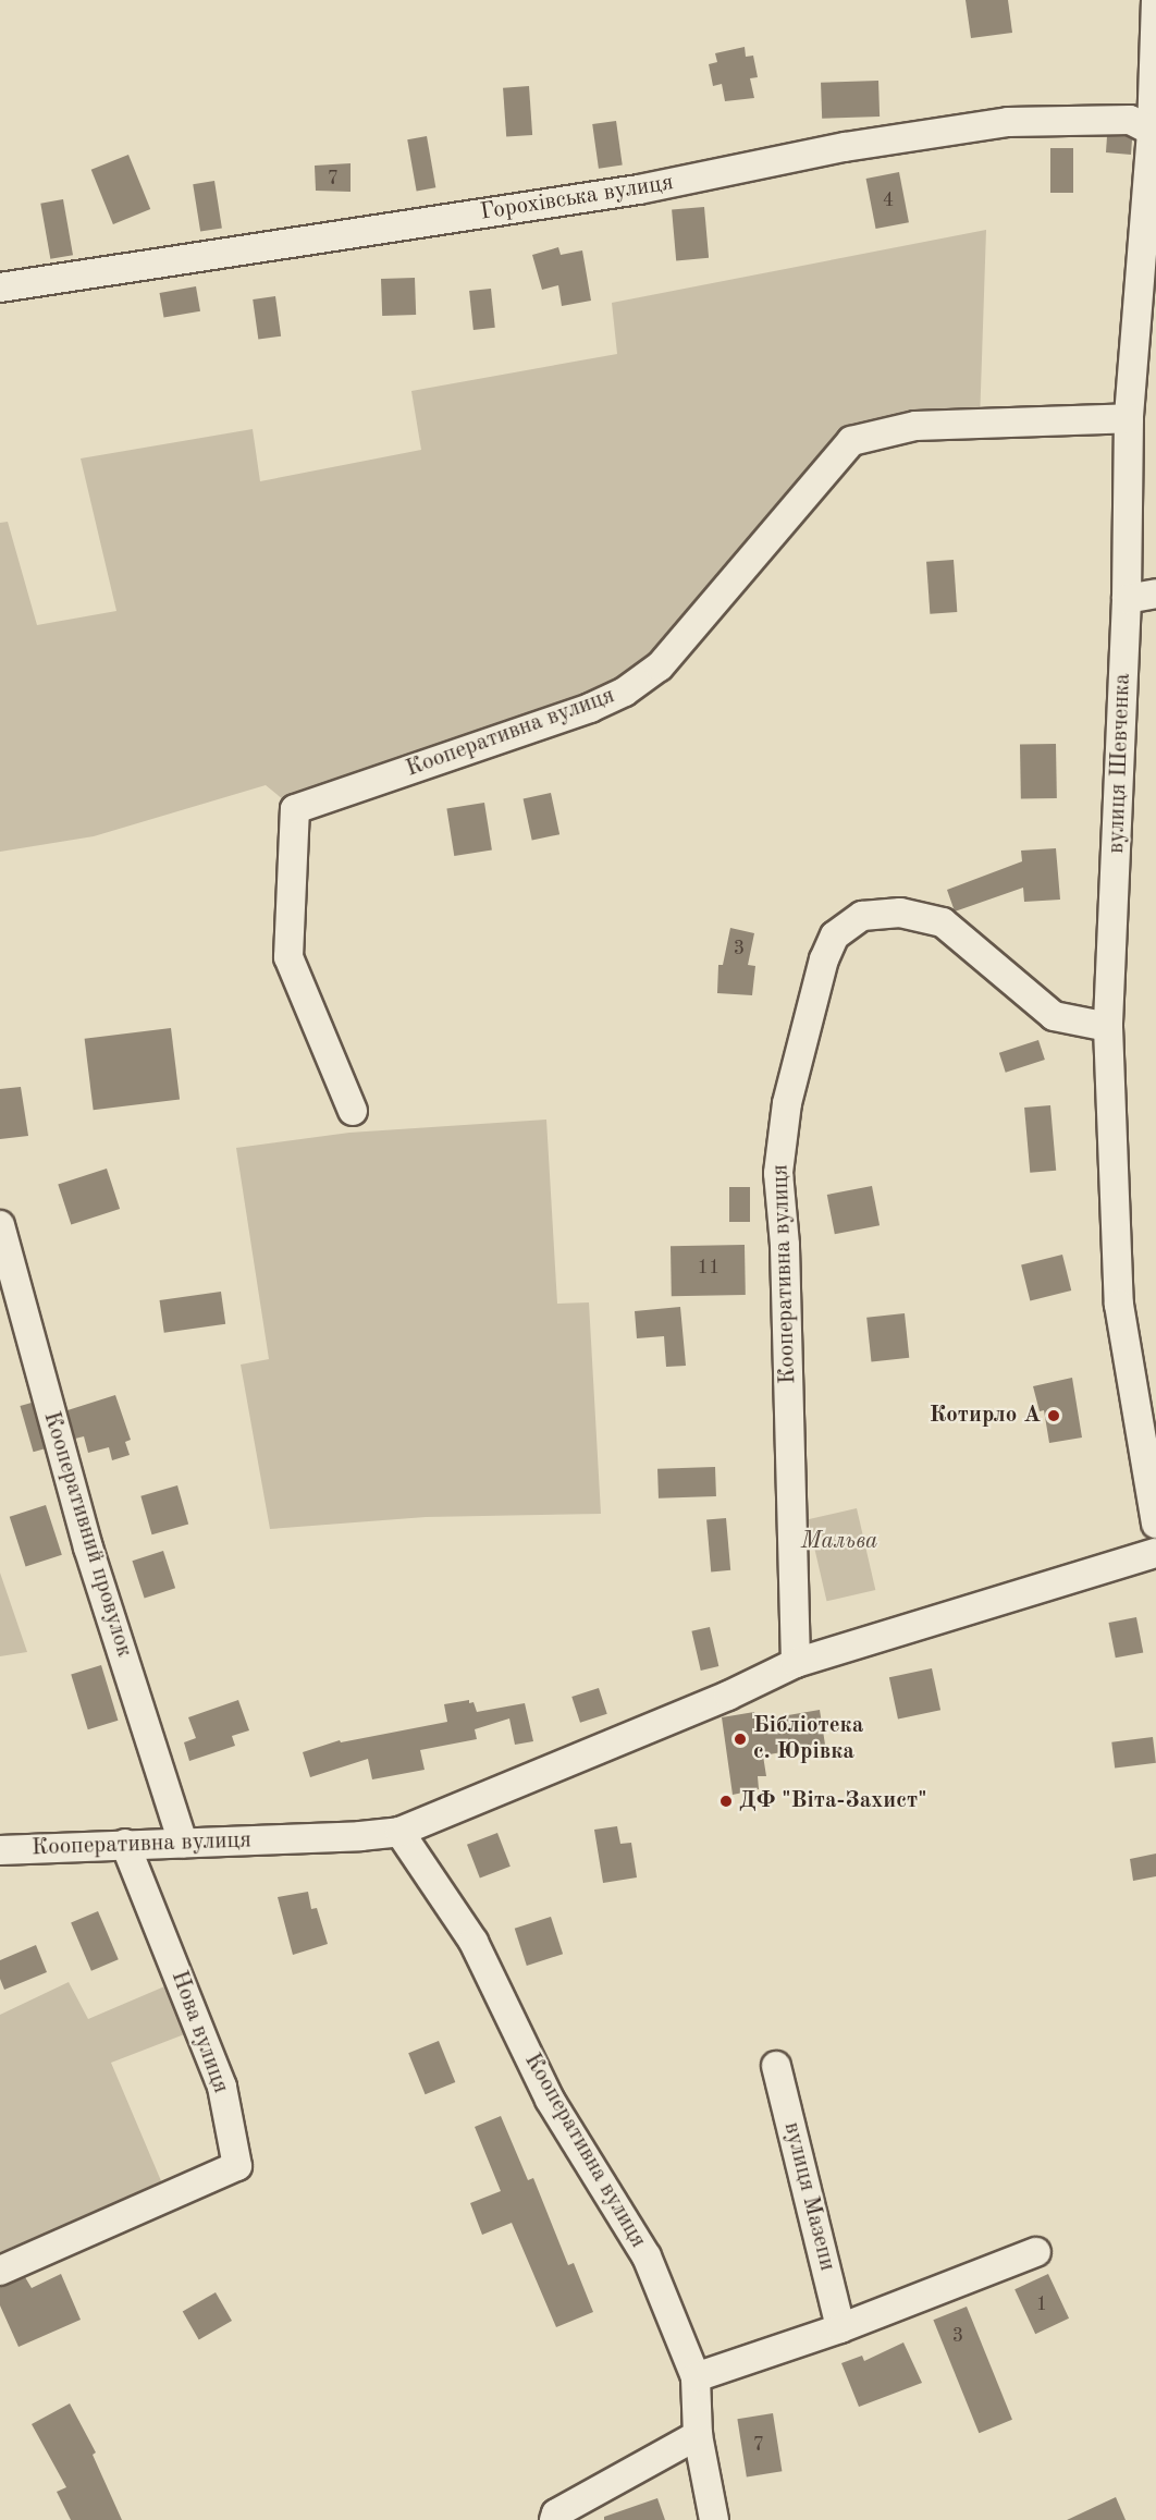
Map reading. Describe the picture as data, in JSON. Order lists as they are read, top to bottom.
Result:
{
  "streets": {
    "street": [
      "Горохівська вулиця",
      "Кооперативна вулиця",
      "вулиця Шевченка",
      "Кооперативний провулок",
      "Нова вулиця",
      "вулиця Мазепи"
    ]
  },
  "crossings": [
    ["Горохівська вулиця", "вулиця Шевченка"],
    ["Кооперативна вулиця", "вулиця Шевченка"],
    ["Кооперативна вулиця", "Кооперативний провулок"],
    ["Кооперативна вулиця", "Нова вулиця"]
  ],
  "parks": ["Мальва"],
  "places": ["Котирло А", "Бібліотека с. Юрівка", "ДФ \"Віта-Захист\""],
  "house_numbers": [
    "7",
    "4",
    "3",
    "11",
    "1",
    "3",
    "7"
  ]
}
